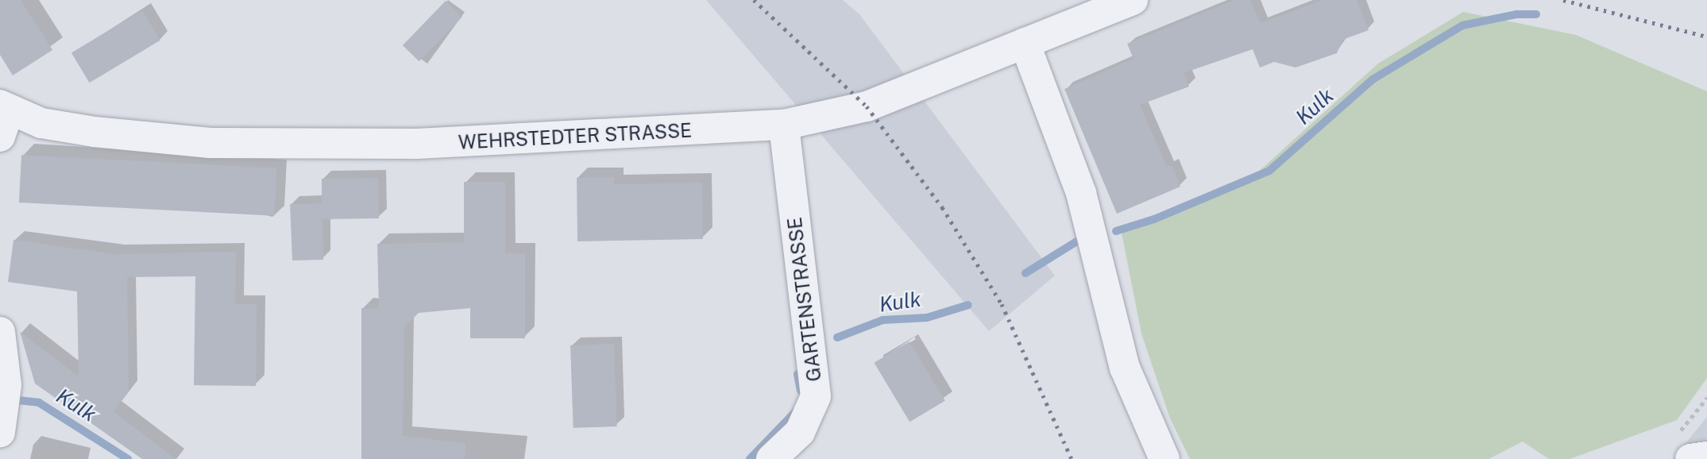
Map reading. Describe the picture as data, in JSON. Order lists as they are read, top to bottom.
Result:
{
  "streets": {
    "street": ["WEHRSTEDTER STRASSE", "GARTENSTRASSE"]
  },
  "crossings": [
    ["WEHRSTEDTER STRASSE", "GARTENSTRASSE"]
  ],
  "water": ["Kulk"]
}
